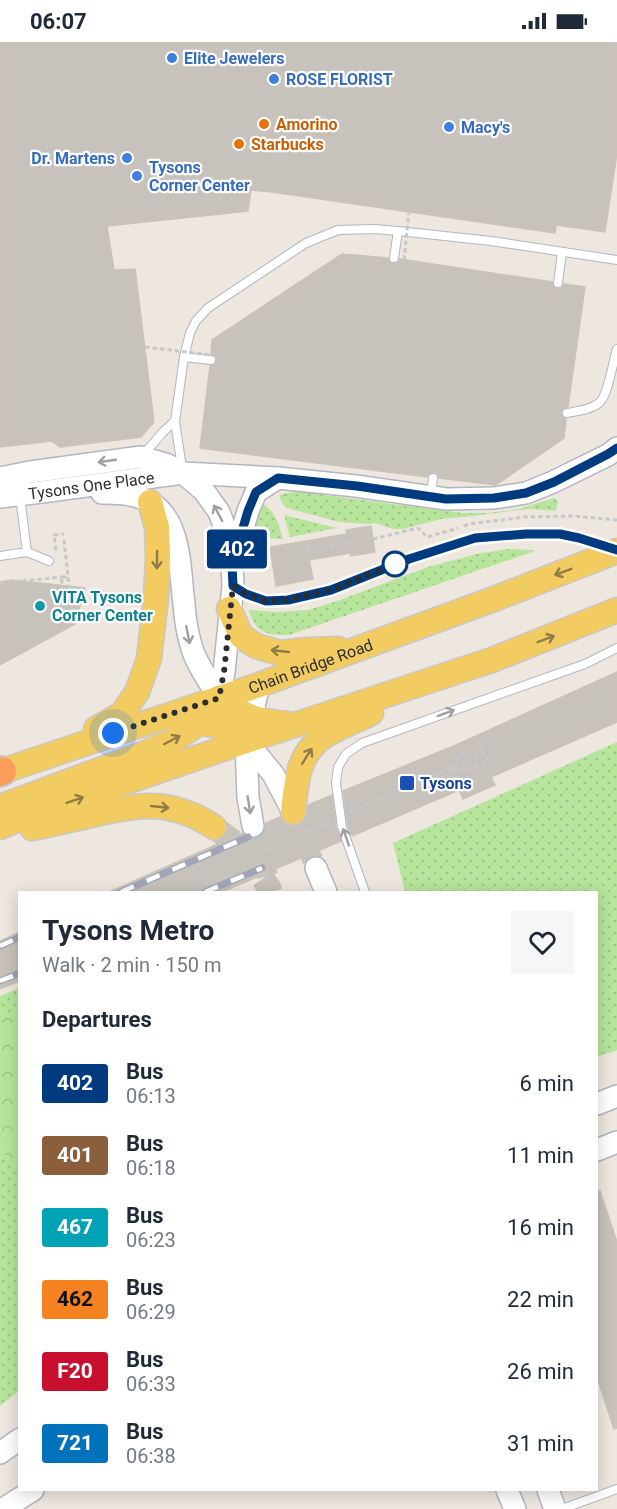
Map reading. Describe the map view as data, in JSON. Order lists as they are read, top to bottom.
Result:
{
  "streets": {
    "main road": ["Chain Bridge Road"],
    "street": ["Tysons One Place"]
  },
  "places": {
    "other": [
      "Elite Jewelers",
      "ROSE FLORIST",
      "Amorino",
      "Macy's",
      "Starbucks",
      "Dr. Martens",
      "Tysons Corner Center",
      "VITA Tysons Corner Center"
    ],
    "transit": ["Tysons"]
  },
  "lines": ["bus line 402"],
  "page": {
    "status": "06:07",
    "on_map": "402",
    "heading": [
      ["Tysons Metro", "Walk · 2 min · 150 m"],
      "Departures"
    ],
    "list": [
      {
        "mark": "402",
        "name": "Bus",
        "note": "06:13",
        "value": "6 min"
      },
      {
        "mark": "401",
        "name": "Bus",
        "note": "06:18",
        "value": "11 min"
      },
      {
        "mark": "467",
        "name": "Bus",
        "note": "06:23",
        "value": "16 min"
      },
      {
        "mark": "462",
        "name": "Bus",
        "note": "06:29",
        "value": "22 min"
      },
      {
        "mark": "F20",
        "name": "Bus",
        "note": "06:33",
        "value": "26 min"
      },
      {
        "mark": "721",
        "name": "Bus",
        "note": "06:38",
        "value": "31 min"
      }
    ]
  }
}
